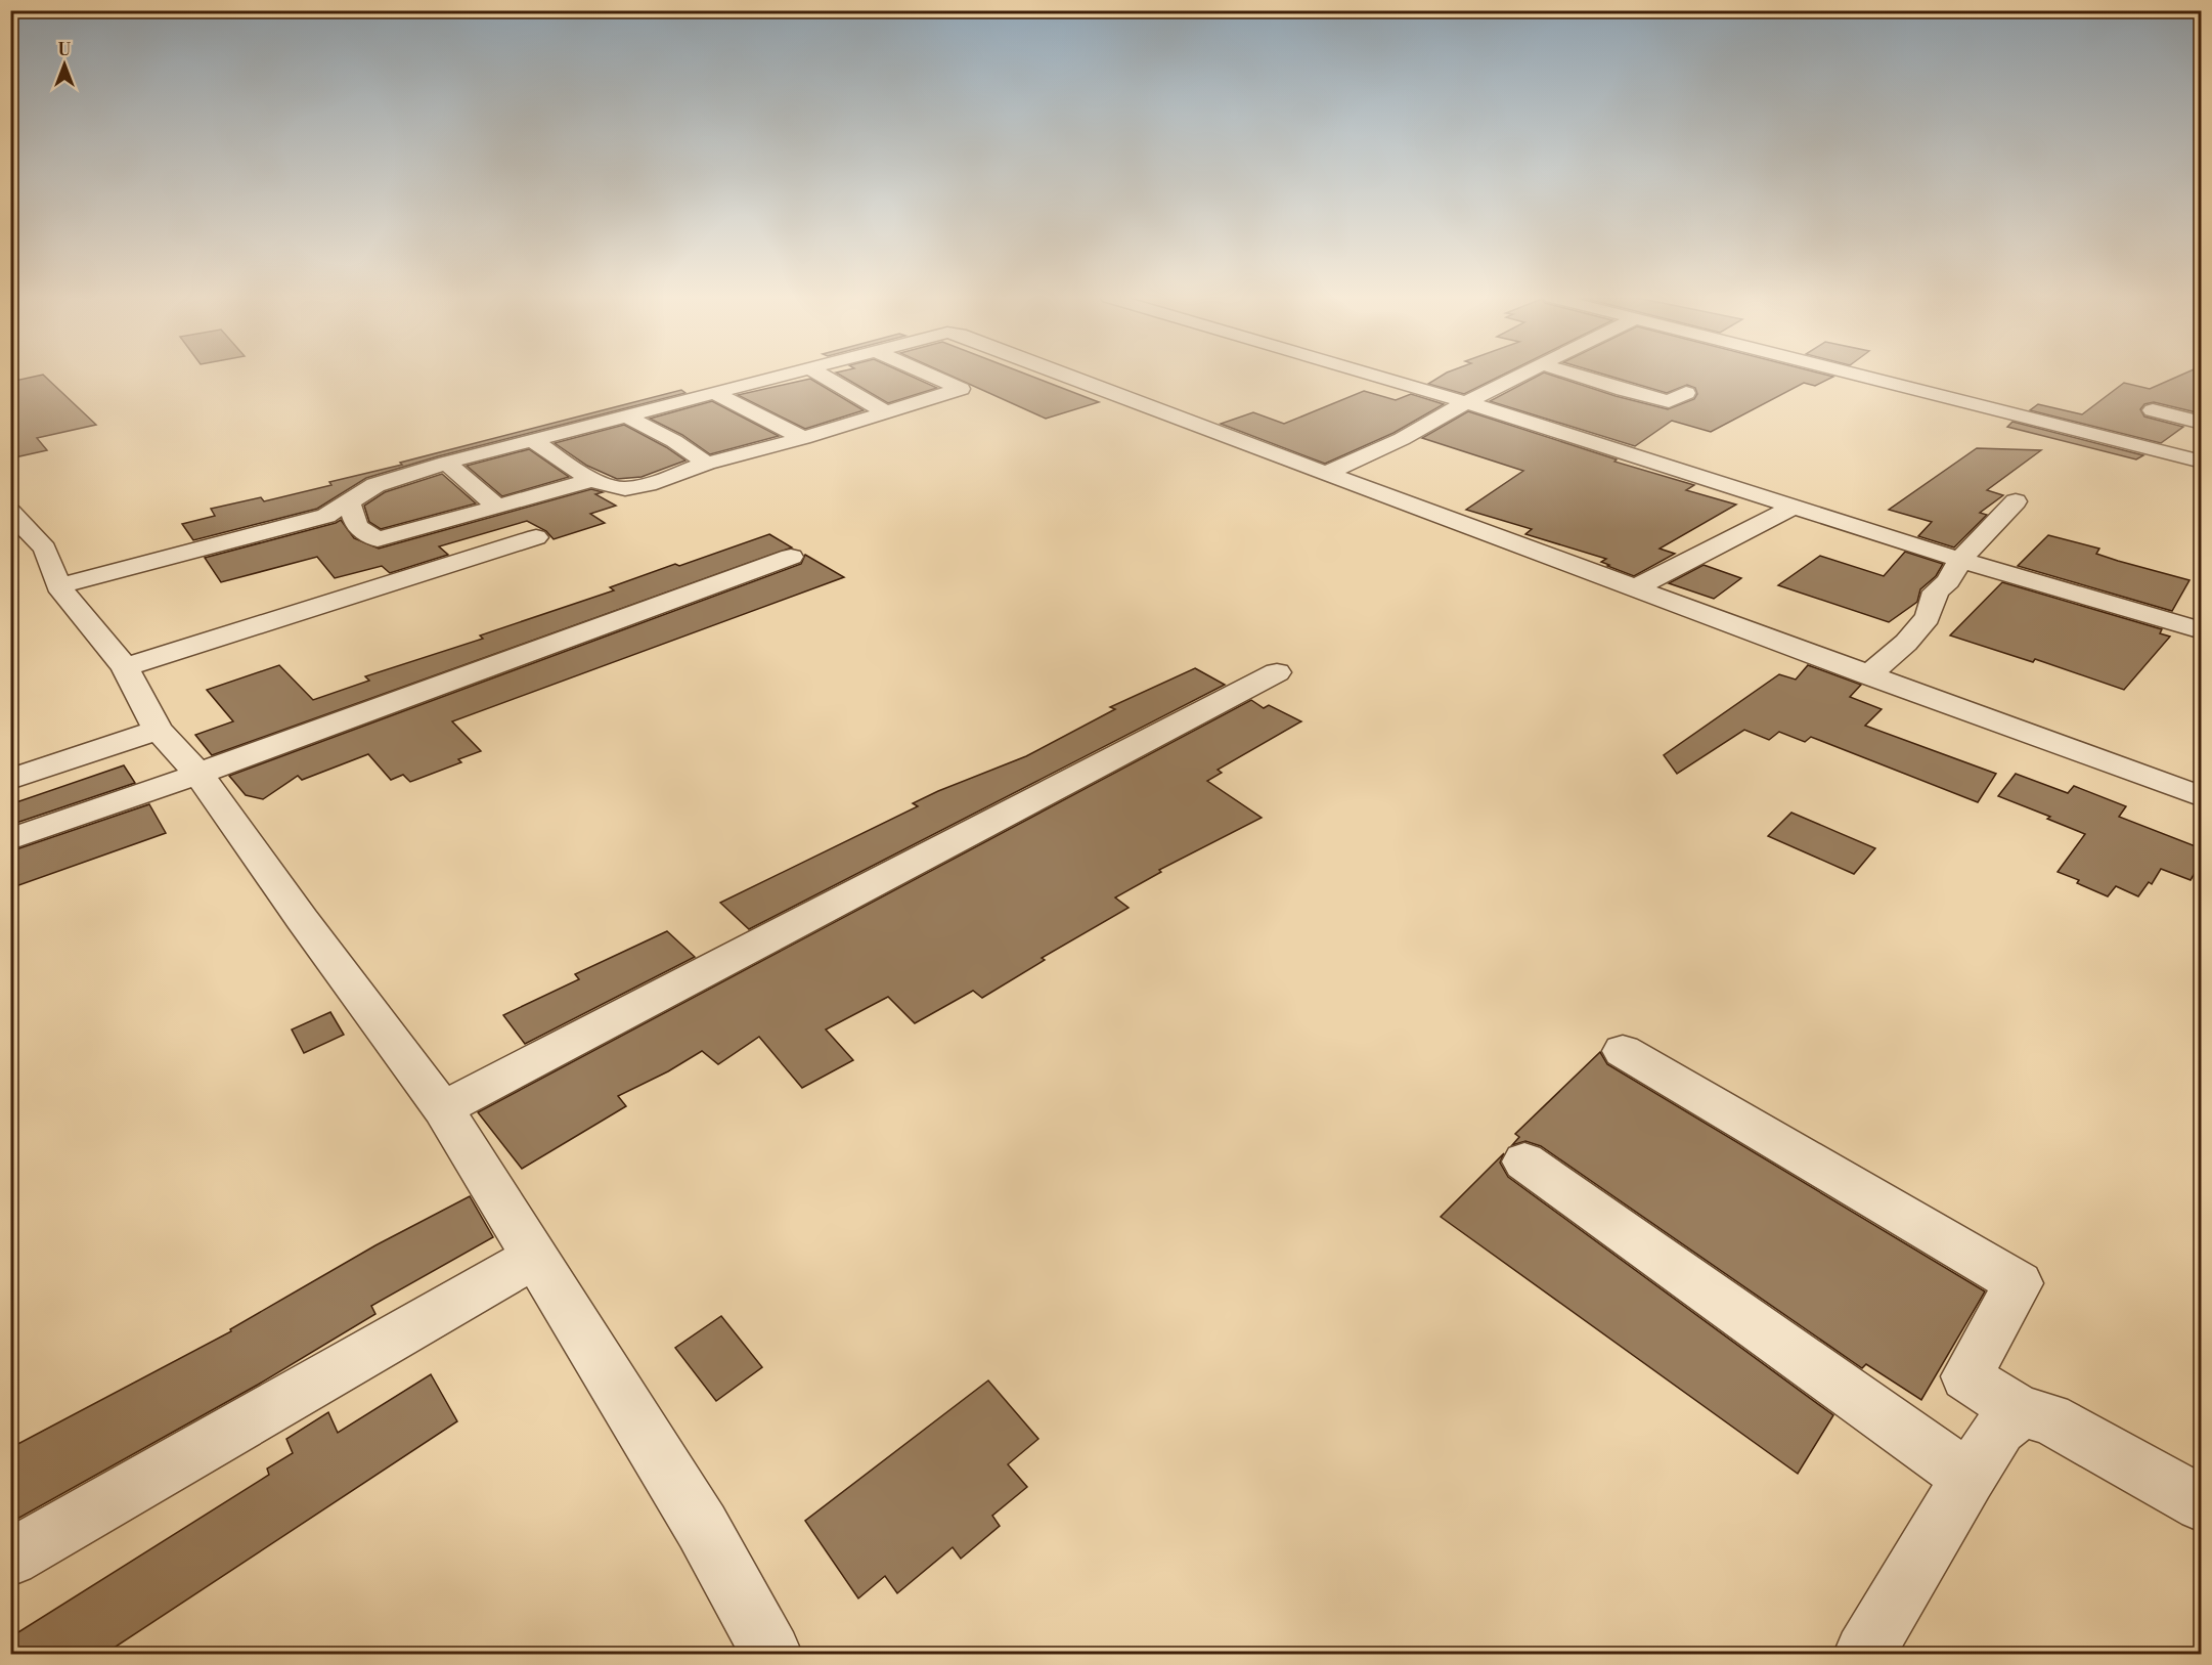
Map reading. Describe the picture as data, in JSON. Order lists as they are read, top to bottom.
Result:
{
  "north": "top"
}
